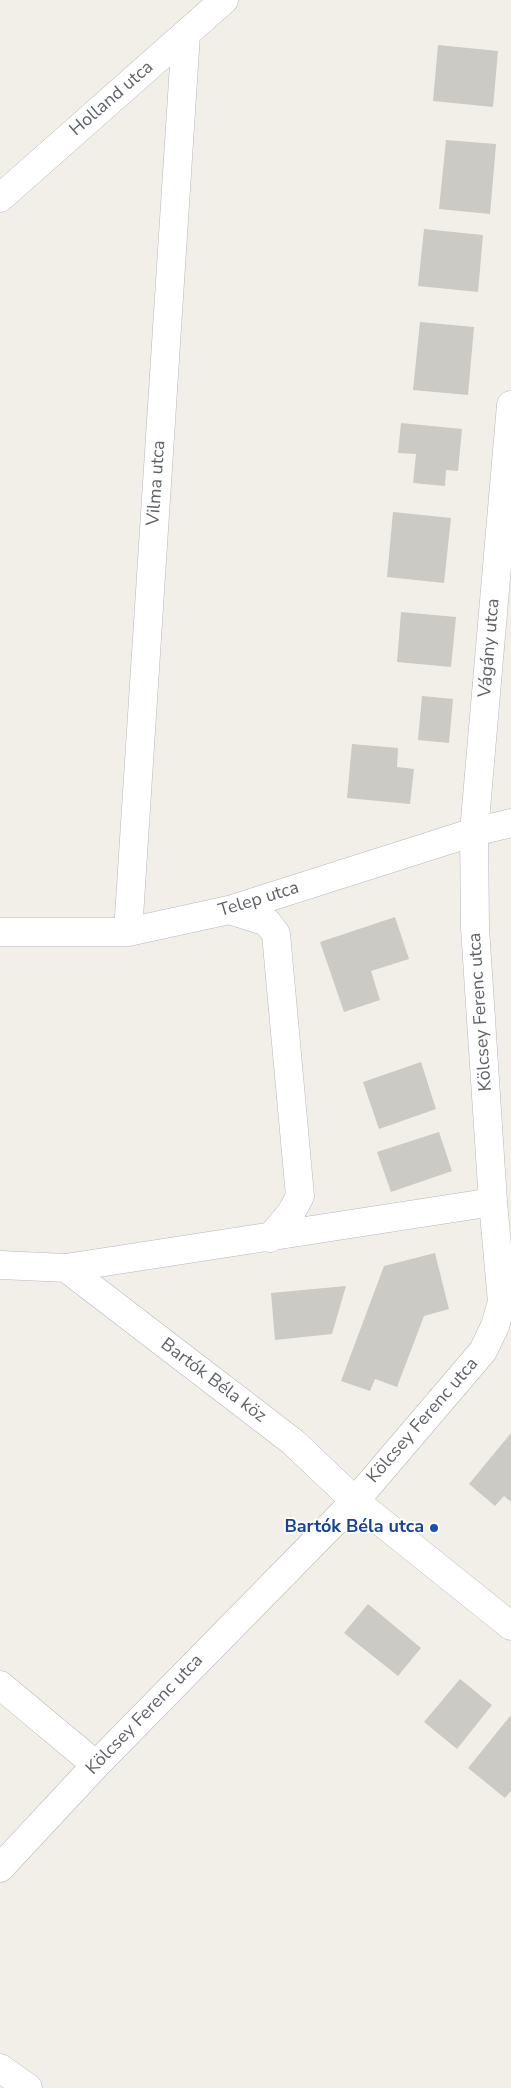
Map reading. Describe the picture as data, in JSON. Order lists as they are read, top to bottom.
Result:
{
  "streets": {
    "street": [
      "Holland utca",
      "Vilma utca",
      "Vágány utca",
      "Telep utca",
      "Kölcsey Ferenc utca",
      "Bartók Béla köz"
    ]
  },
  "crossings": [
    ["Holland utca", "Vilma utca"],
    ["Vilma utca", "Telep utca"],
    ["Vágány utca", "Telep utca"],
    ["Vágány utca", "Kölcsey Ferenc utca"],
    ["Telep utca", "Kölcsey Ferenc utca"],
    ["Kölcsey Ferenc utca", "Bartók Béla köz"]
  ],
  "places": ["Bartók Béla utca"]
}
